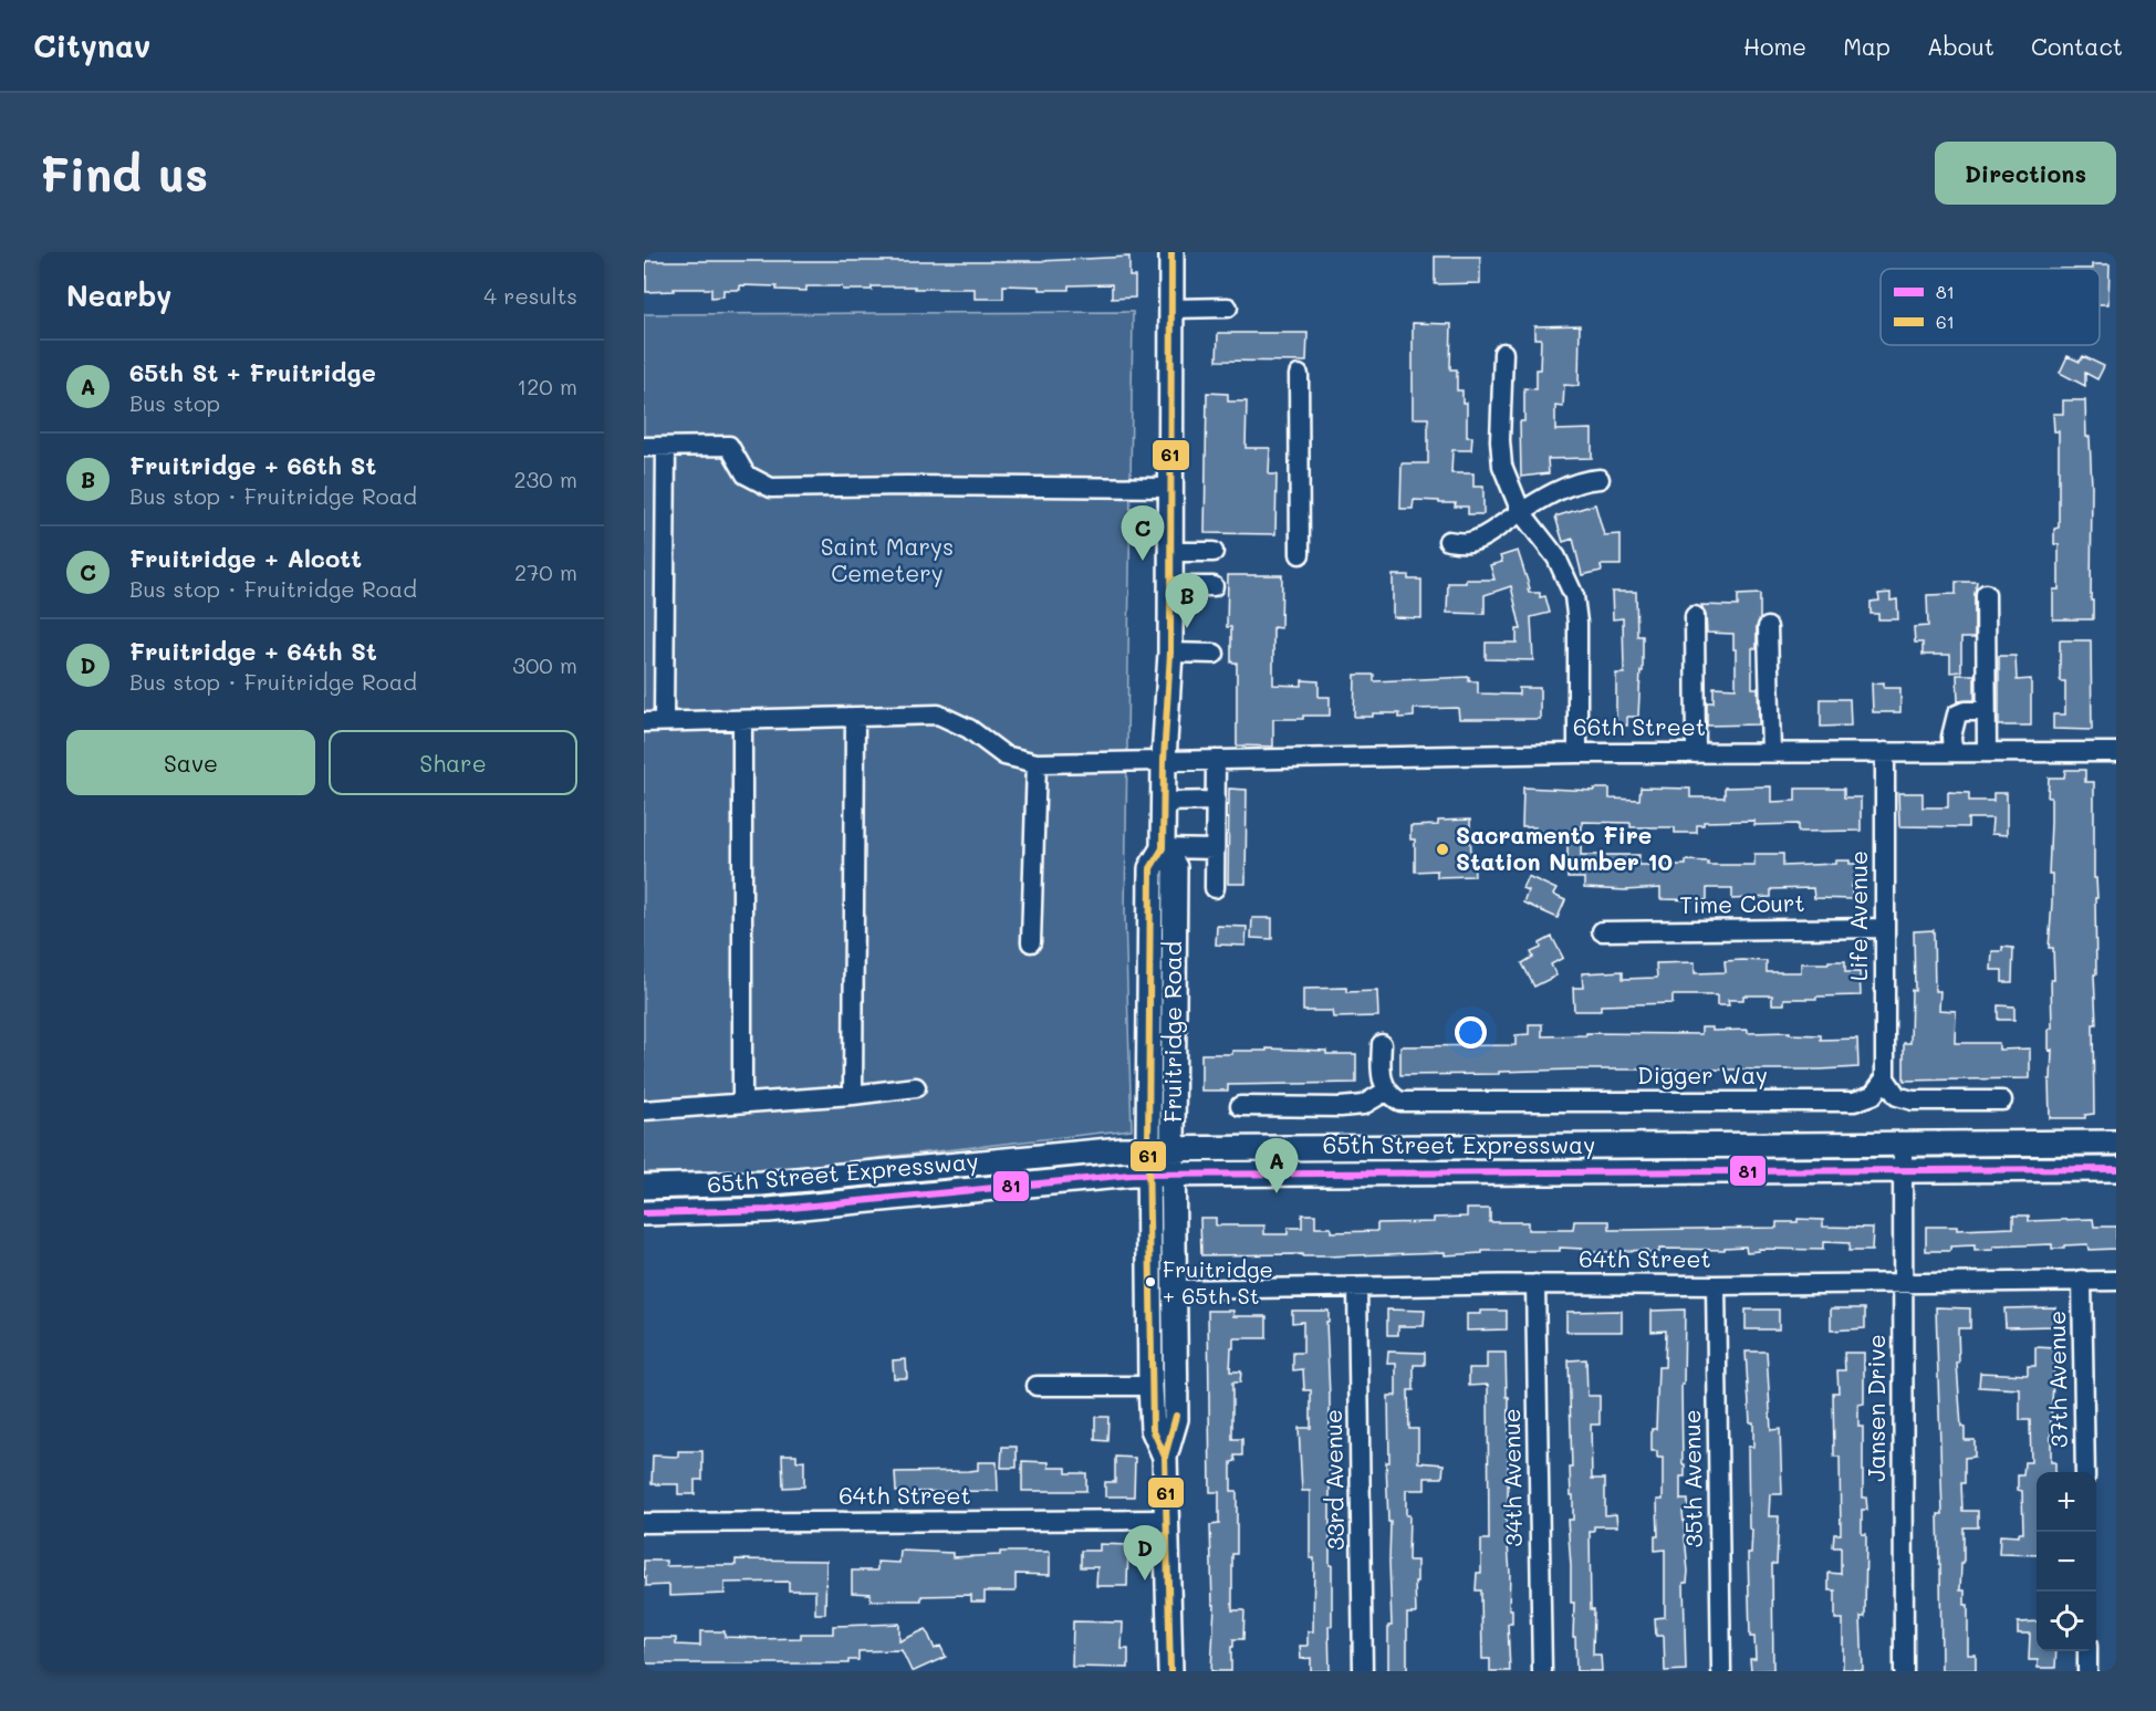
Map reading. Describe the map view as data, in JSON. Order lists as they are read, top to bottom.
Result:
{
  "streets": {
    "main road": ["Fruitridge Road", "65th Street Expressway"],
    "street": [
      "66th Street",
      "Time Court",
      "Life Avenue",
      "Digger Way",
      "64th Street",
      "37th Avenue",
      "Jansen Drive",
      "34th Avenue",
      "35th Avenue",
      "33rd Avenue"
    ]
  },
  "crossings": [
    ["66th Street", "Life Avenue"],
    ["66th Street", "Fruitridge Road"],
    ["Time Court", "Life Avenue"],
    ["Life Avenue", "Digger Way"],
    ["Fruitridge Road", "65th Street Expressway"],
    ["Fruitridge Road", "64th Street"],
    ["65th Street Expressway", "Jansen Drive"],
    ["64th Street", "37th Avenue"],
    ["64th Street", "Jansen Drive"],
    ["64th Street", "34th Avenue"],
    ["64th Street", "35th Avenue"],
    ["64th Street", "33rd Avenue"]
  ],
  "parks": ["Saint Marys Cemetery"],
  "places": ["Sacramento Fire Station Number 10", "Fruitridge + 65th St"],
  "lines": ["transit line 61", "transit line 81"],
  "legend": ["81", "61"],
  "page": {
    "header": "Citynav",
    "nav": [
      "Home",
      "Map",
      "About",
      "Contact"
    ],
    "buttons": [
      "Directions",
      ["Save", "Share"]
    ],
    "title": "Find us",
    "heading": ["Nearby", "4 results"],
    "list": [
      {
        "mark": "A",
        "name": "65th St + Fruitridge",
        "note": "Bus stop",
        "value": "120 m"
      },
      {
        "mark": "B",
        "name": "Fruitridge + 66th St",
        "note": "Bus stop · Fruitridge Road",
        "value": "230 m"
      },
      {
        "mark": "C",
        "name": "Fruitridge + Alcott",
        "note": "Bus stop · Fruitridge Road",
        "value": "270 m"
      },
      {
        "mark": "D",
        "name": "Fruitridge + 64th St",
        "note": "Bus stop · Fruitridge Road",
        "value": "300 m"
      }
    ],
    "pins": [
      "C",
      "B",
      "A",
      "D"
    ],
    "map_buttons": ["+", "−"]
  }
}
